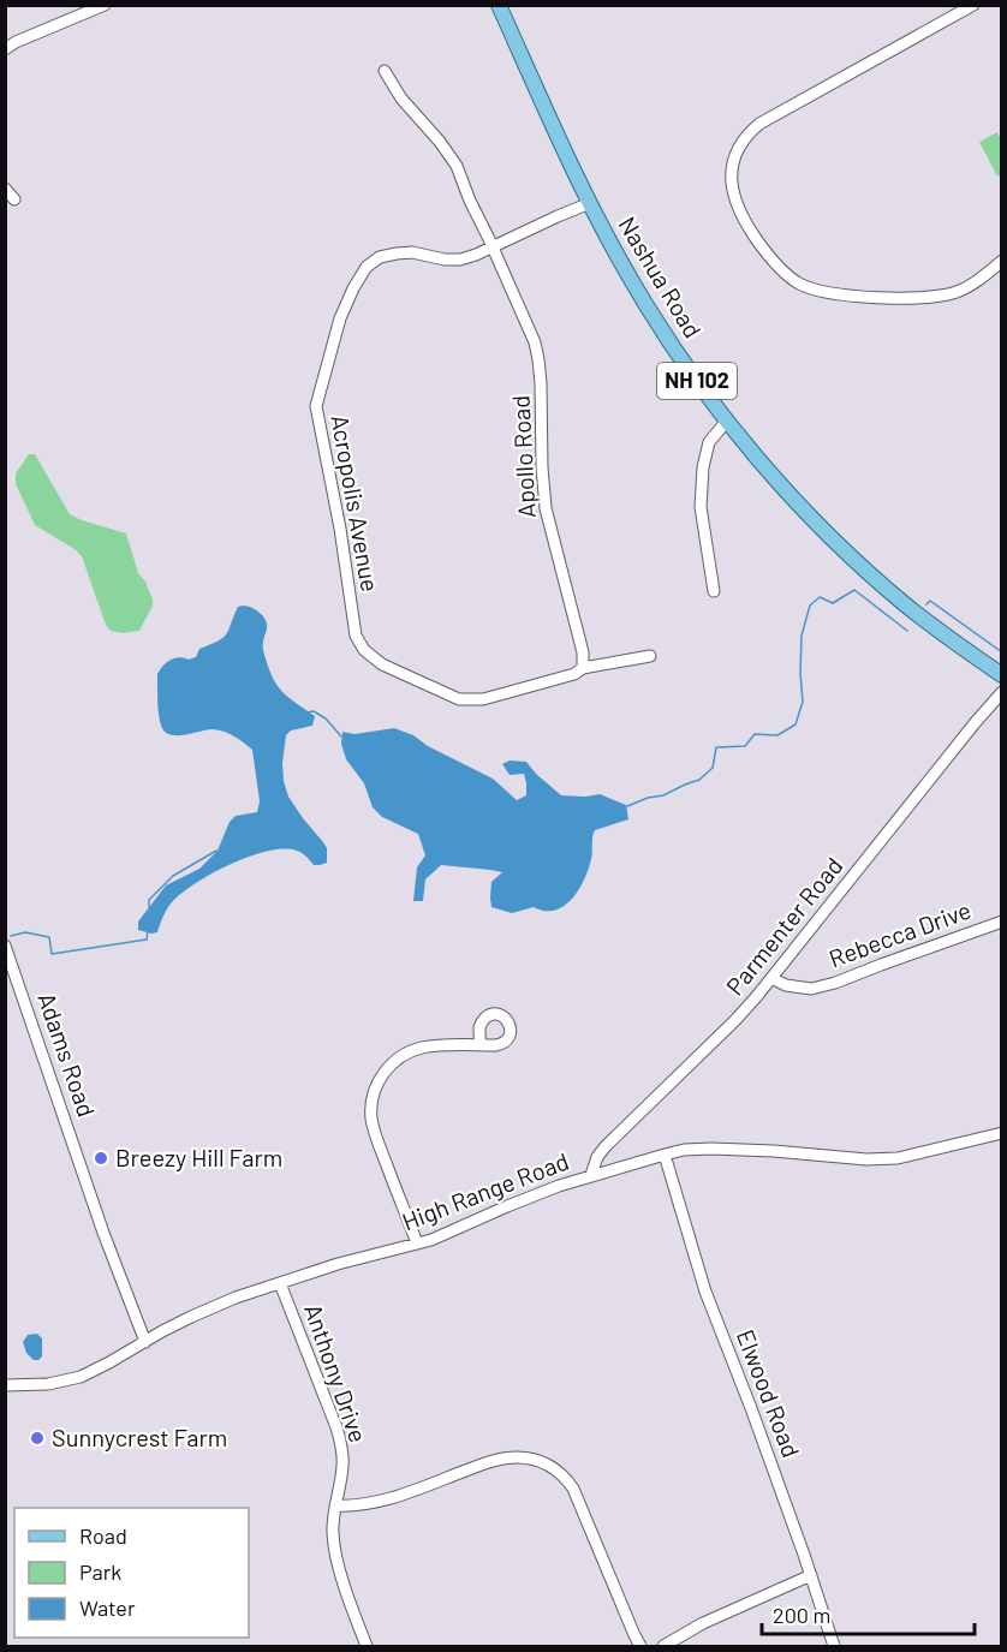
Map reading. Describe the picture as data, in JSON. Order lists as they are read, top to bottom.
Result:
{
  "streets": {
    "main road": ["Nashua Road", "NH 102"],
    "street": [
      "Apollo Road",
      "Acropolis Avenue",
      "Parmenter Road",
      "Rebecca Drive",
      "Adams Road",
      "High Range Road",
      "Anthony Drive",
      "Elwood Road"
    ]
  },
  "crossings": [
    ["Nashua Road", "Acropolis Avenue"],
    ["Apollo Road", "Acropolis Avenue"],
    ["Parmenter Road", "Rebecca Drive"],
    ["Parmenter Road", "High Range Road"],
    ["Adams Road", "High Range Road"],
    ["High Range Road", "Anthony Drive"],
    ["High Range Road", "Elwood Road"]
  ],
  "places": ["Breezy Hill Farm", "Sunnycrest Farm"],
  "legend": ["Road", "Park", "Water"],
  "scale_bar": "200 m"
}
